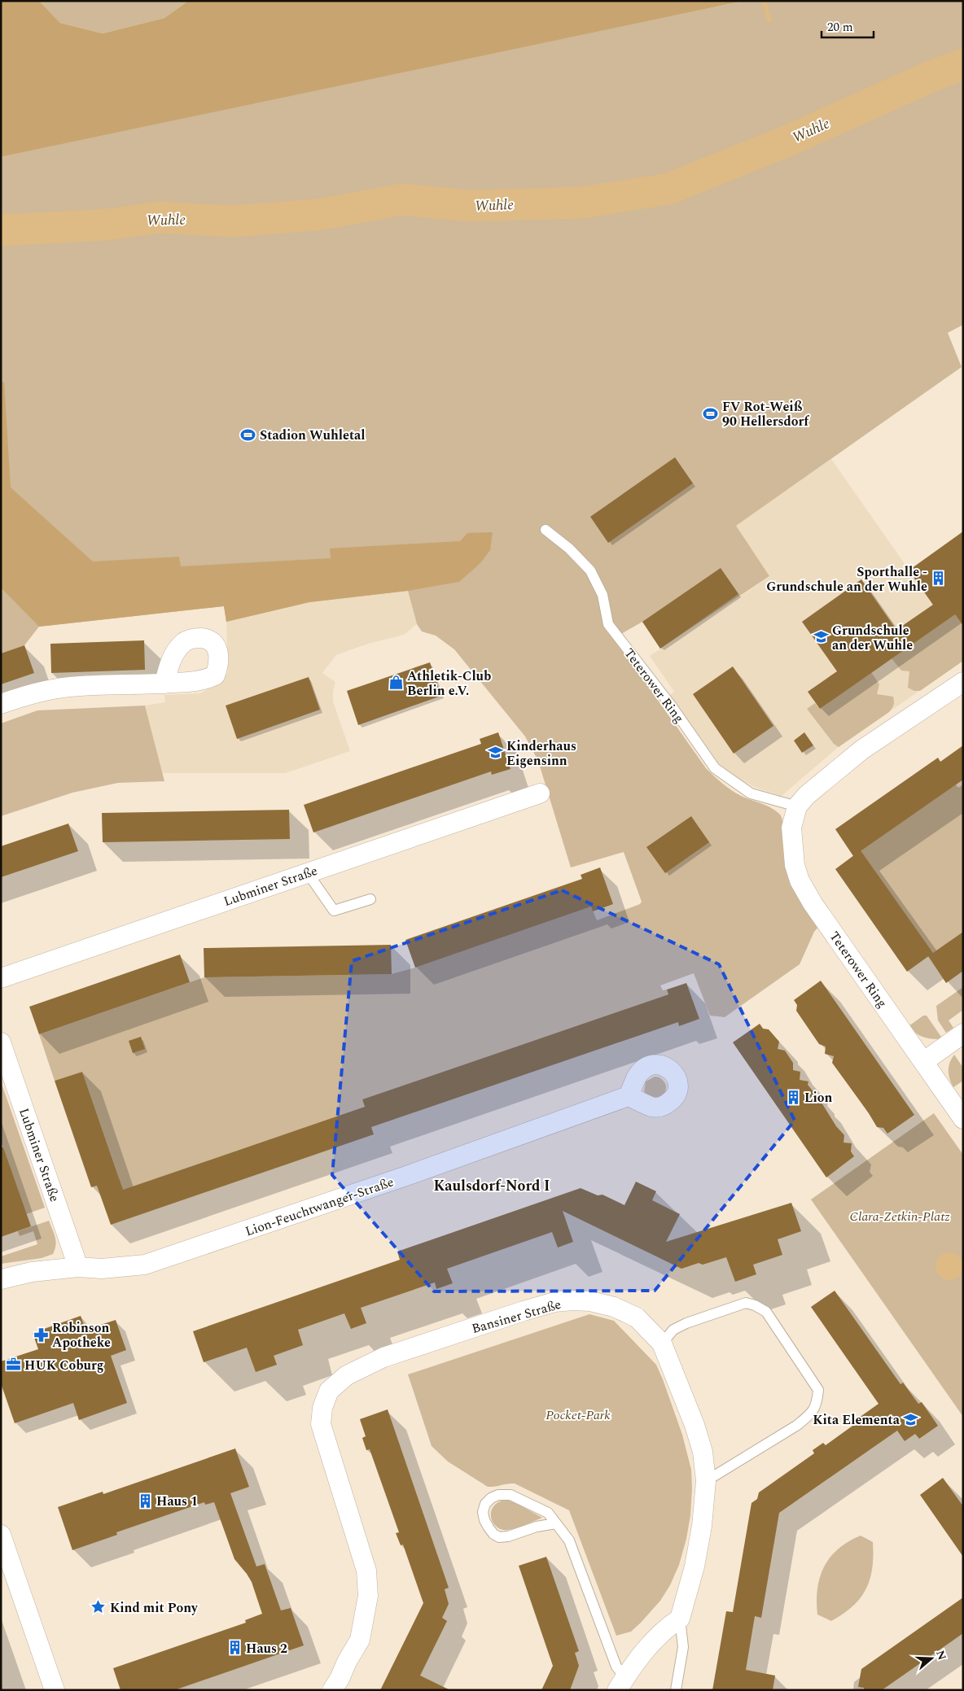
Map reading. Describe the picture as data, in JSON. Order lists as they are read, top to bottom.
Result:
{
  "streets": {
    "street": [
      "Teterower Ring",
      "Lubminer Straße",
      "Lion-Feuchtwanger-Straße",
      "Bansiner Straße"
    ]
  },
  "crossings": [
    ["Lubminer Straße", "Lion-Feuchtwanger-Straße"]
  ],
  "districts": ["Kaulsdorf-Nord I"],
  "water": ["Wuhle"],
  "parks": ["Clara-Zetkin-Platz", "Pocket-Park"],
  "places": {
    "sports": ["FV Rot-Weiß 90 Hellersdorf", "Stadion Wuhletal"],
    "building": [
      "Sporthalle - Grundschule an der Wuhle",
      "Lion",
      "Haus 1",
      "Haus 2"
    ],
    "school or university": ["Grundschule an der Wuhle", "Kinderhaus Eigensinn", "Kita Elementa"],
    "shop": ["Athletik-Club Berlin e.V."],
    "pharmacy": ["Robinson Apotheke"],
    "office": ["HUK Coburg"],
    "place": ["Kind mit Pony"]
  },
  "scale_bar": "20 m",
  "north": "right"
}
